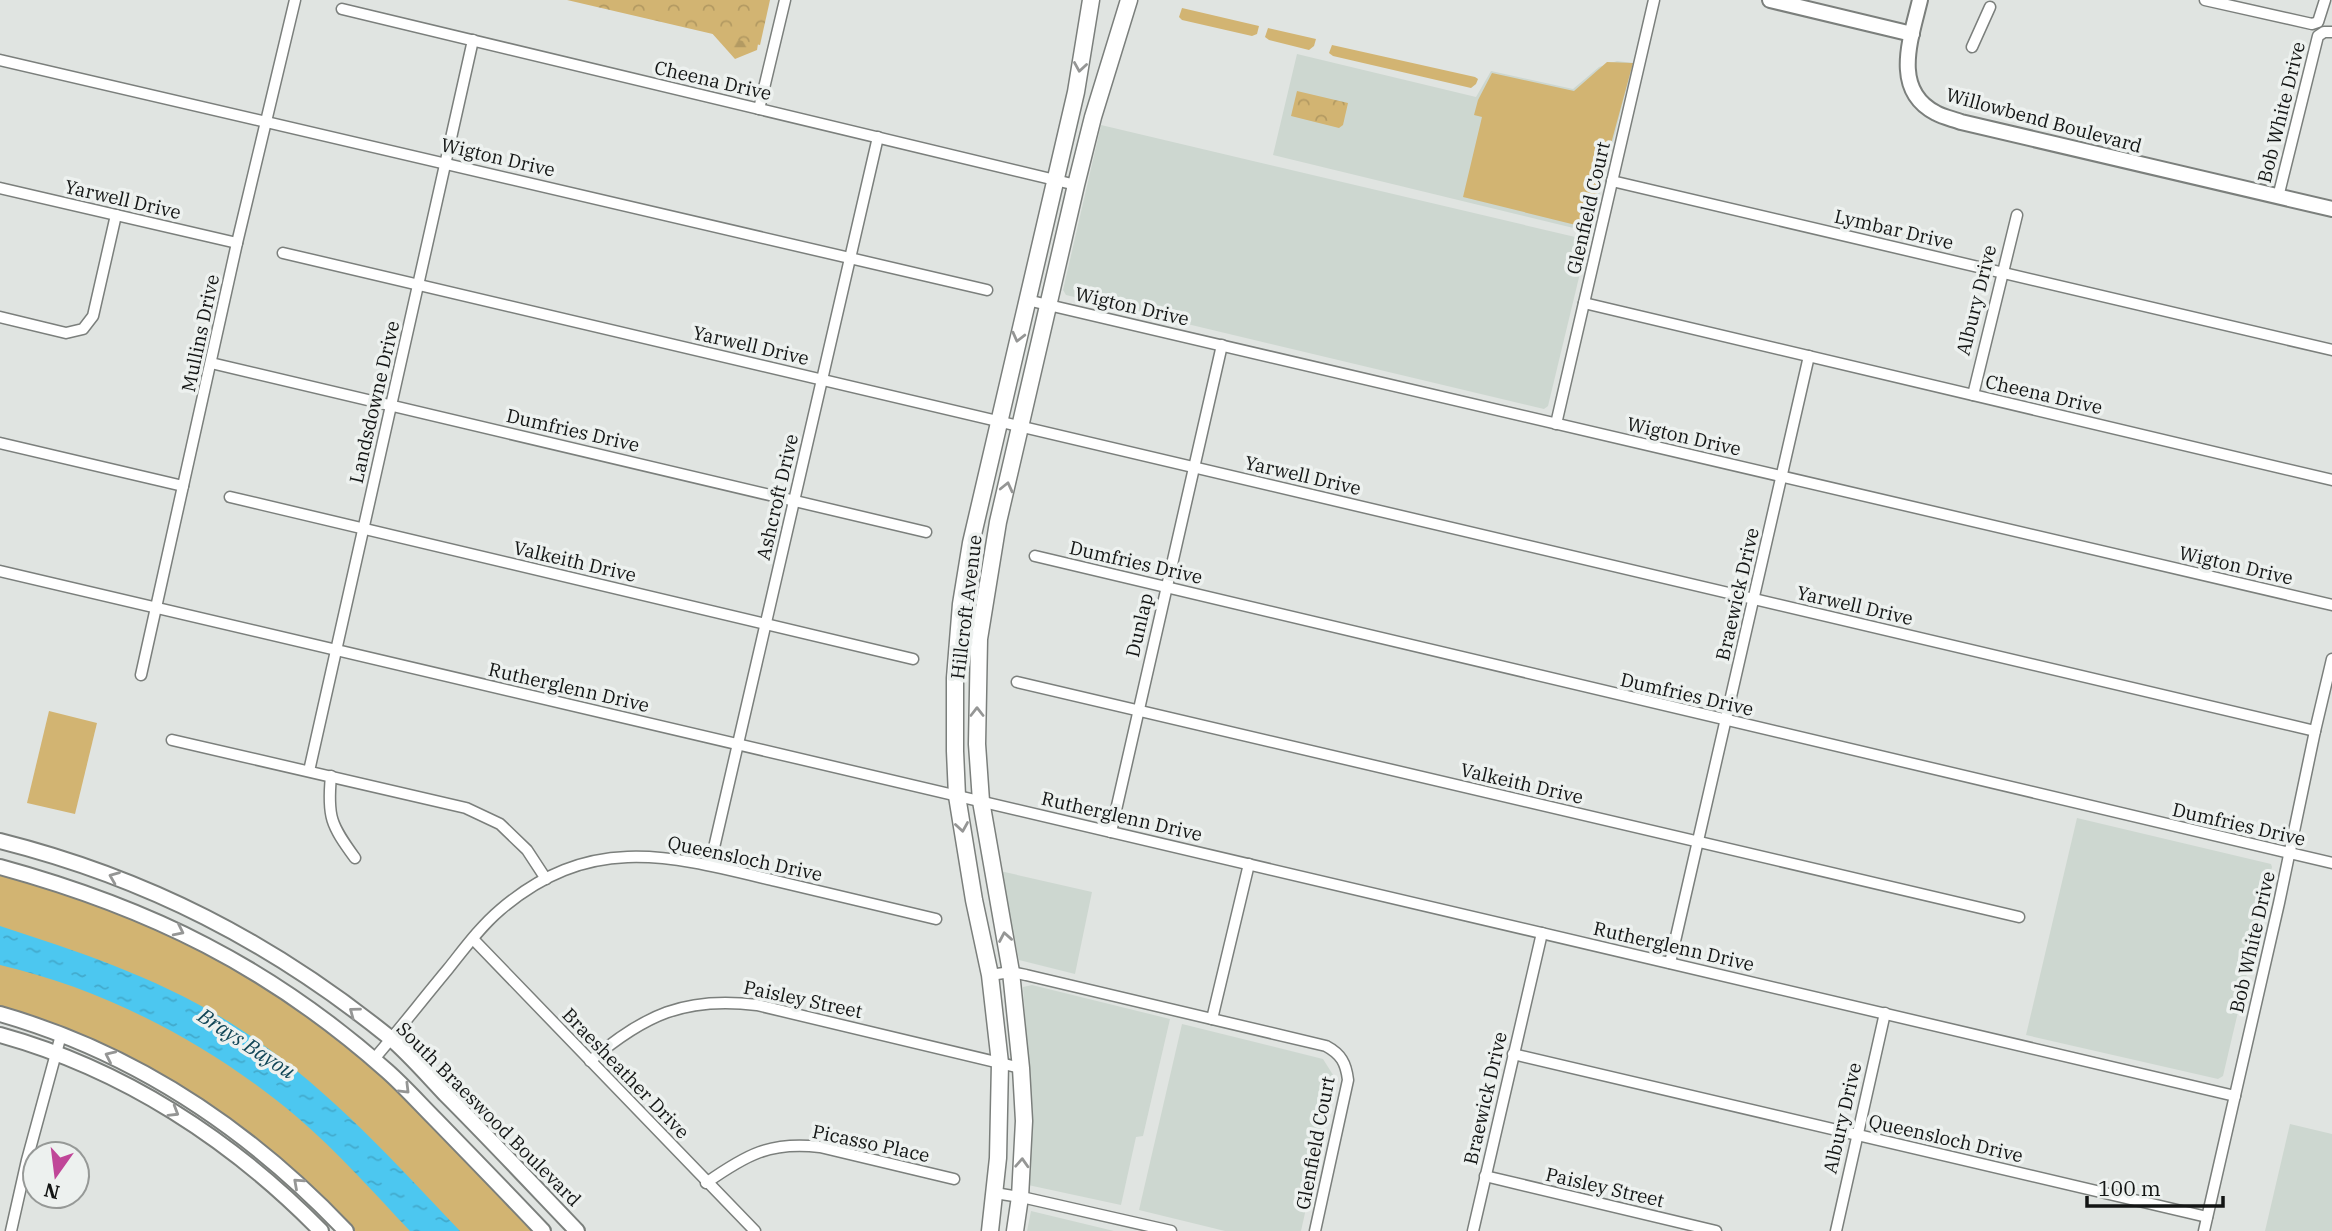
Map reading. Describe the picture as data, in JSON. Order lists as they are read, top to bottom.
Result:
{
  "streets": {
    "main road": ["Willowbend Boulevard", "Hillcroft Avenue", "South Braeswood Boulevard"],
    "street": [
      "Cheena Drive",
      "Bob White Drive",
      "Wigton Drive",
      "Yarwell Drive",
      "Glenfield Court",
      "Lymbar Drive",
      "Albury Drive",
      "Mullins Drive",
      "Landsdowne Drive",
      "Dumfries Drive",
      "Ashcroft Drive",
      "Valkeith Drive",
      "Braewick Drive",
      "Dunlap",
      "Rutherglenn Drive",
      "Queensloch Drive",
      "Paisley Street",
      "Braesheather Drive",
      "Picasso Place"
    ]
  },
  "crossings": [
    ["Cheena Drive", "Glenfield Court"],
    ["Cheena Drive", "Albury Drive"],
    ["Cheena Drive", "Landsdowne Drive"],
    ["Cheena Drive", "Ashcroft Drive"],
    ["Cheena Drive", "Braewick Drive"],
    ["Cheena Drive", "Hillcroft Avenue"],
    ["Bob White Drive", "Willowbend Boulevard"],
    ["Bob White Drive", "Yarwell Drive"],
    ["Bob White Drive", "Dumfries Drive"],
    ["Bob White Drive", "Rutherglenn Drive"],
    ["Bob White Drive", "Queensloch Drive"],
    ["Wigton Drive", "Glenfield Court"],
    ["Wigton Drive", "Mullins Drive"],
    ["Wigton Drive", "Landsdowne Drive"],
    ["Wigton Drive", "Ashcroft Drive"],
    ["Wigton Drive", "Braewick Drive"],
    ["Wigton Drive", "Hillcroft Avenue"],
    ["Wigton Drive", "Dunlap"],
    ["Yarwell Drive", "Mullins Drive"],
    ["Yarwell Drive", "Landsdowne Drive"],
    ["Yarwell Drive", "Ashcroft Drive"],
    ["Yarwell Drive", "Braewick Drive"],
    ["Yarwell Drive", "Hillcroft Avenue"],
    ["Yarwell Drive", "Dunlap"],
    ["Glenfield Court", "Lymbar Drive"],
    ["Lymbar Drive", "Albury Drive"],
    ["Albury Drive", "Rutherglenn Drive"],
    ["Albury Drive", "Queensloch Drive"],
    ["Mullins Drive", "Dumfries Drive"],
    ["Mullins Drive", "Rutherglenn Drive"],
    ["Landsdowne Drive", "Dumfries Drive"],
    ["Landsdowne Drive", "Valkeith Drive"],
    ["Landsdowne Drive", "Rutherglenn Drive"],
    ["Dumfries Drive", "Ashcroft Drive"],
    ["Dumfries Drive", "Braewick Drive"],
    ["Dumfries Drive", "Dunlap"],
    ["Ashcroft Drive", "Valkeith Drive"],
    ["Ashcroft Drive", "Rutherglenn Drive"],
    ["Ashcroft Drive", "Queensloch Drive"],
    ["Valkeith Drive", "Braewick Drive"],
    ["Valkeith Drive", "Dunlap"],
    ["Braewick Drive", "Rutherglenn Drive"],
    ["Braewick Drive", "Queensloch Drive"],
    ["Braewick Drive", "Paisley Street"],
    ["Hillcroft Avenue", "Rutherglenn Drive"],
    ["Hillcroft Avenue", "Paisley Street"],
    ["Dunlap", "Rutherglenn Drive"],
    ["Queensloch Drive", "Braesheather Drive"],
    ["Queensloch Drive", "South Braeswood Boulevard"],
    ["Paisley Street", "Braesheather Drive"],
    ["Braesheather Drive", "Picasso Place"]
  ],
  "water": ["Brays Bayou"],
  "scale_bar": "100 m",
  "north": "bottom"
}
